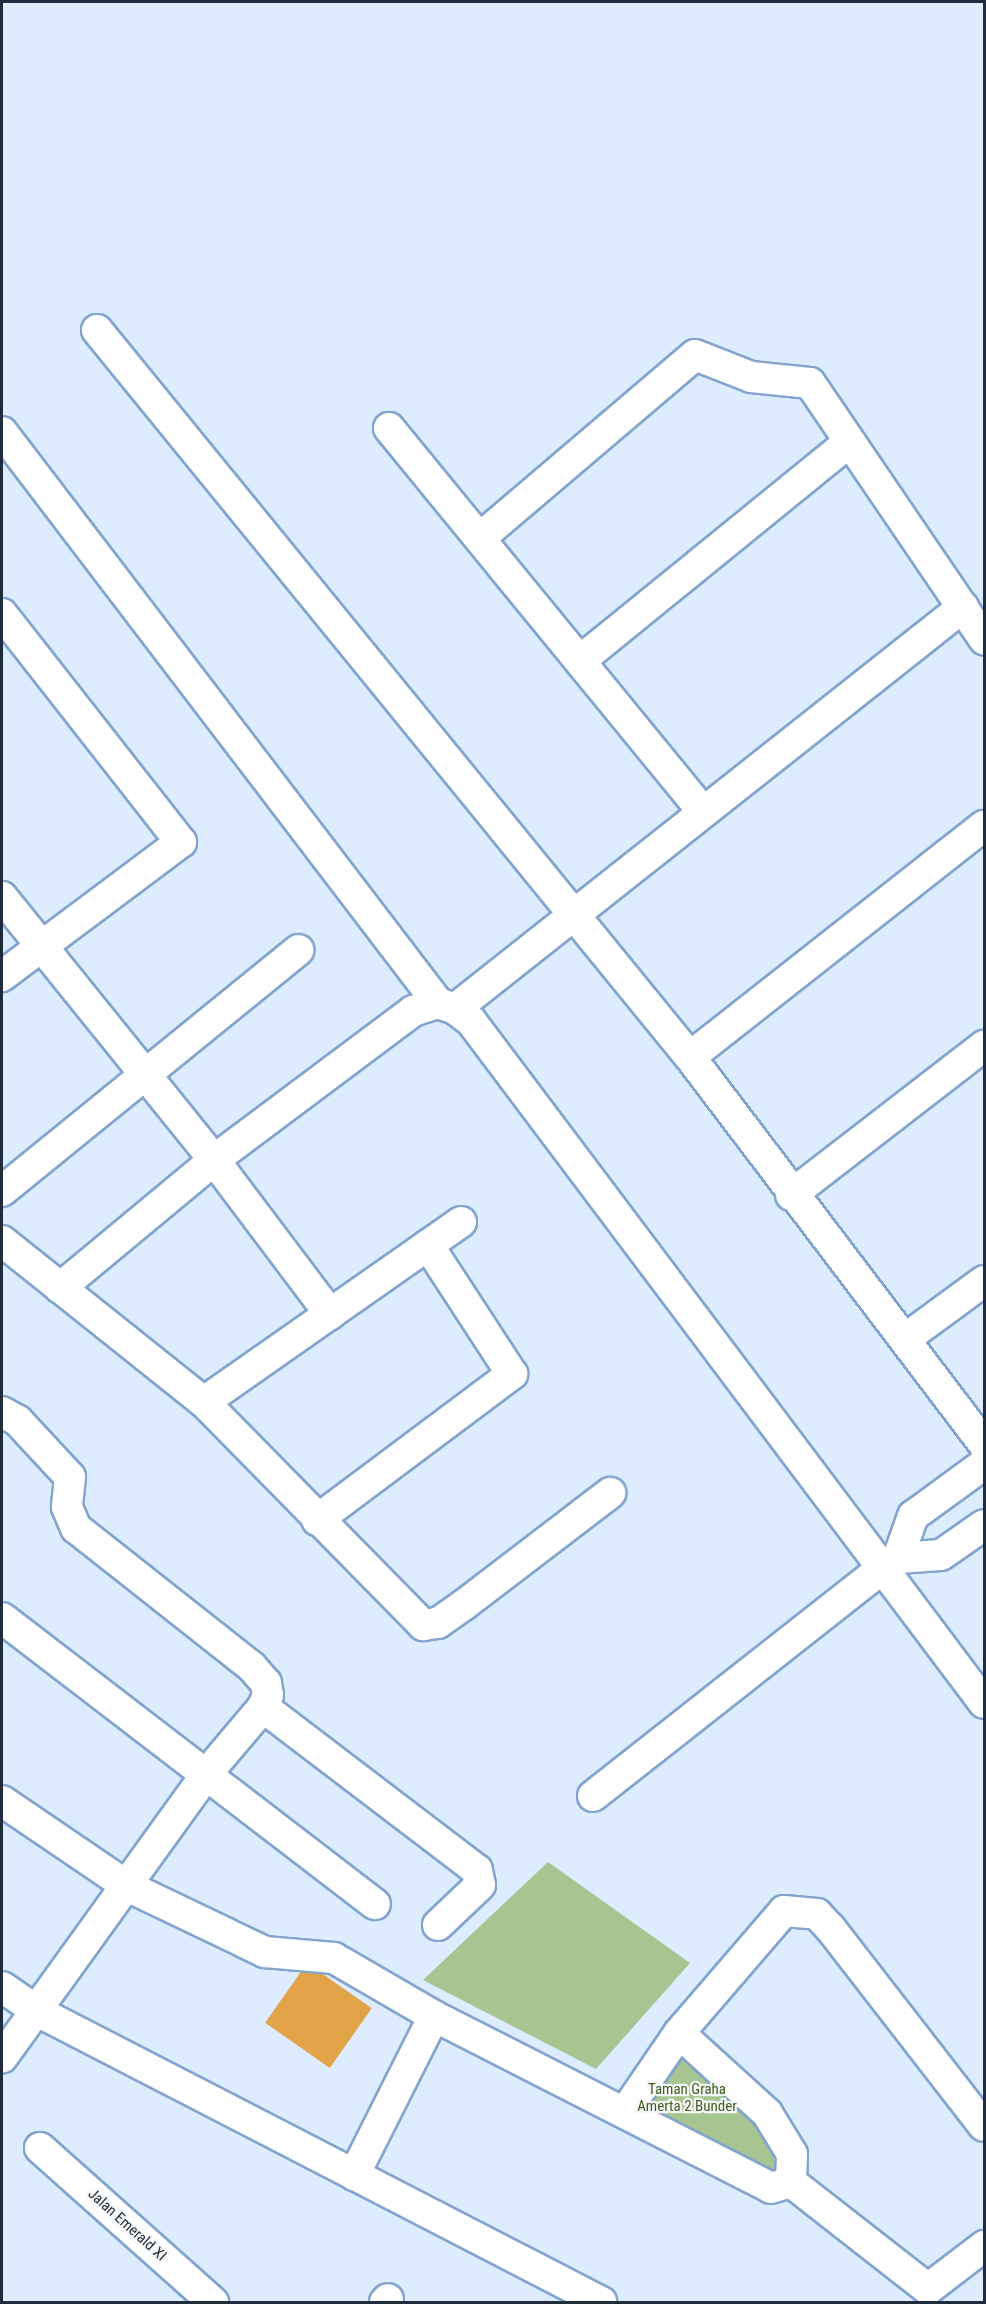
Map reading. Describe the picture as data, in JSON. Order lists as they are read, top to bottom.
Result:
{
  "streets": {
    "street": ["Jalan Emerald XI"]
  },
  "parks": ["Taman Graha Amerta 2 Bunder"]
}
